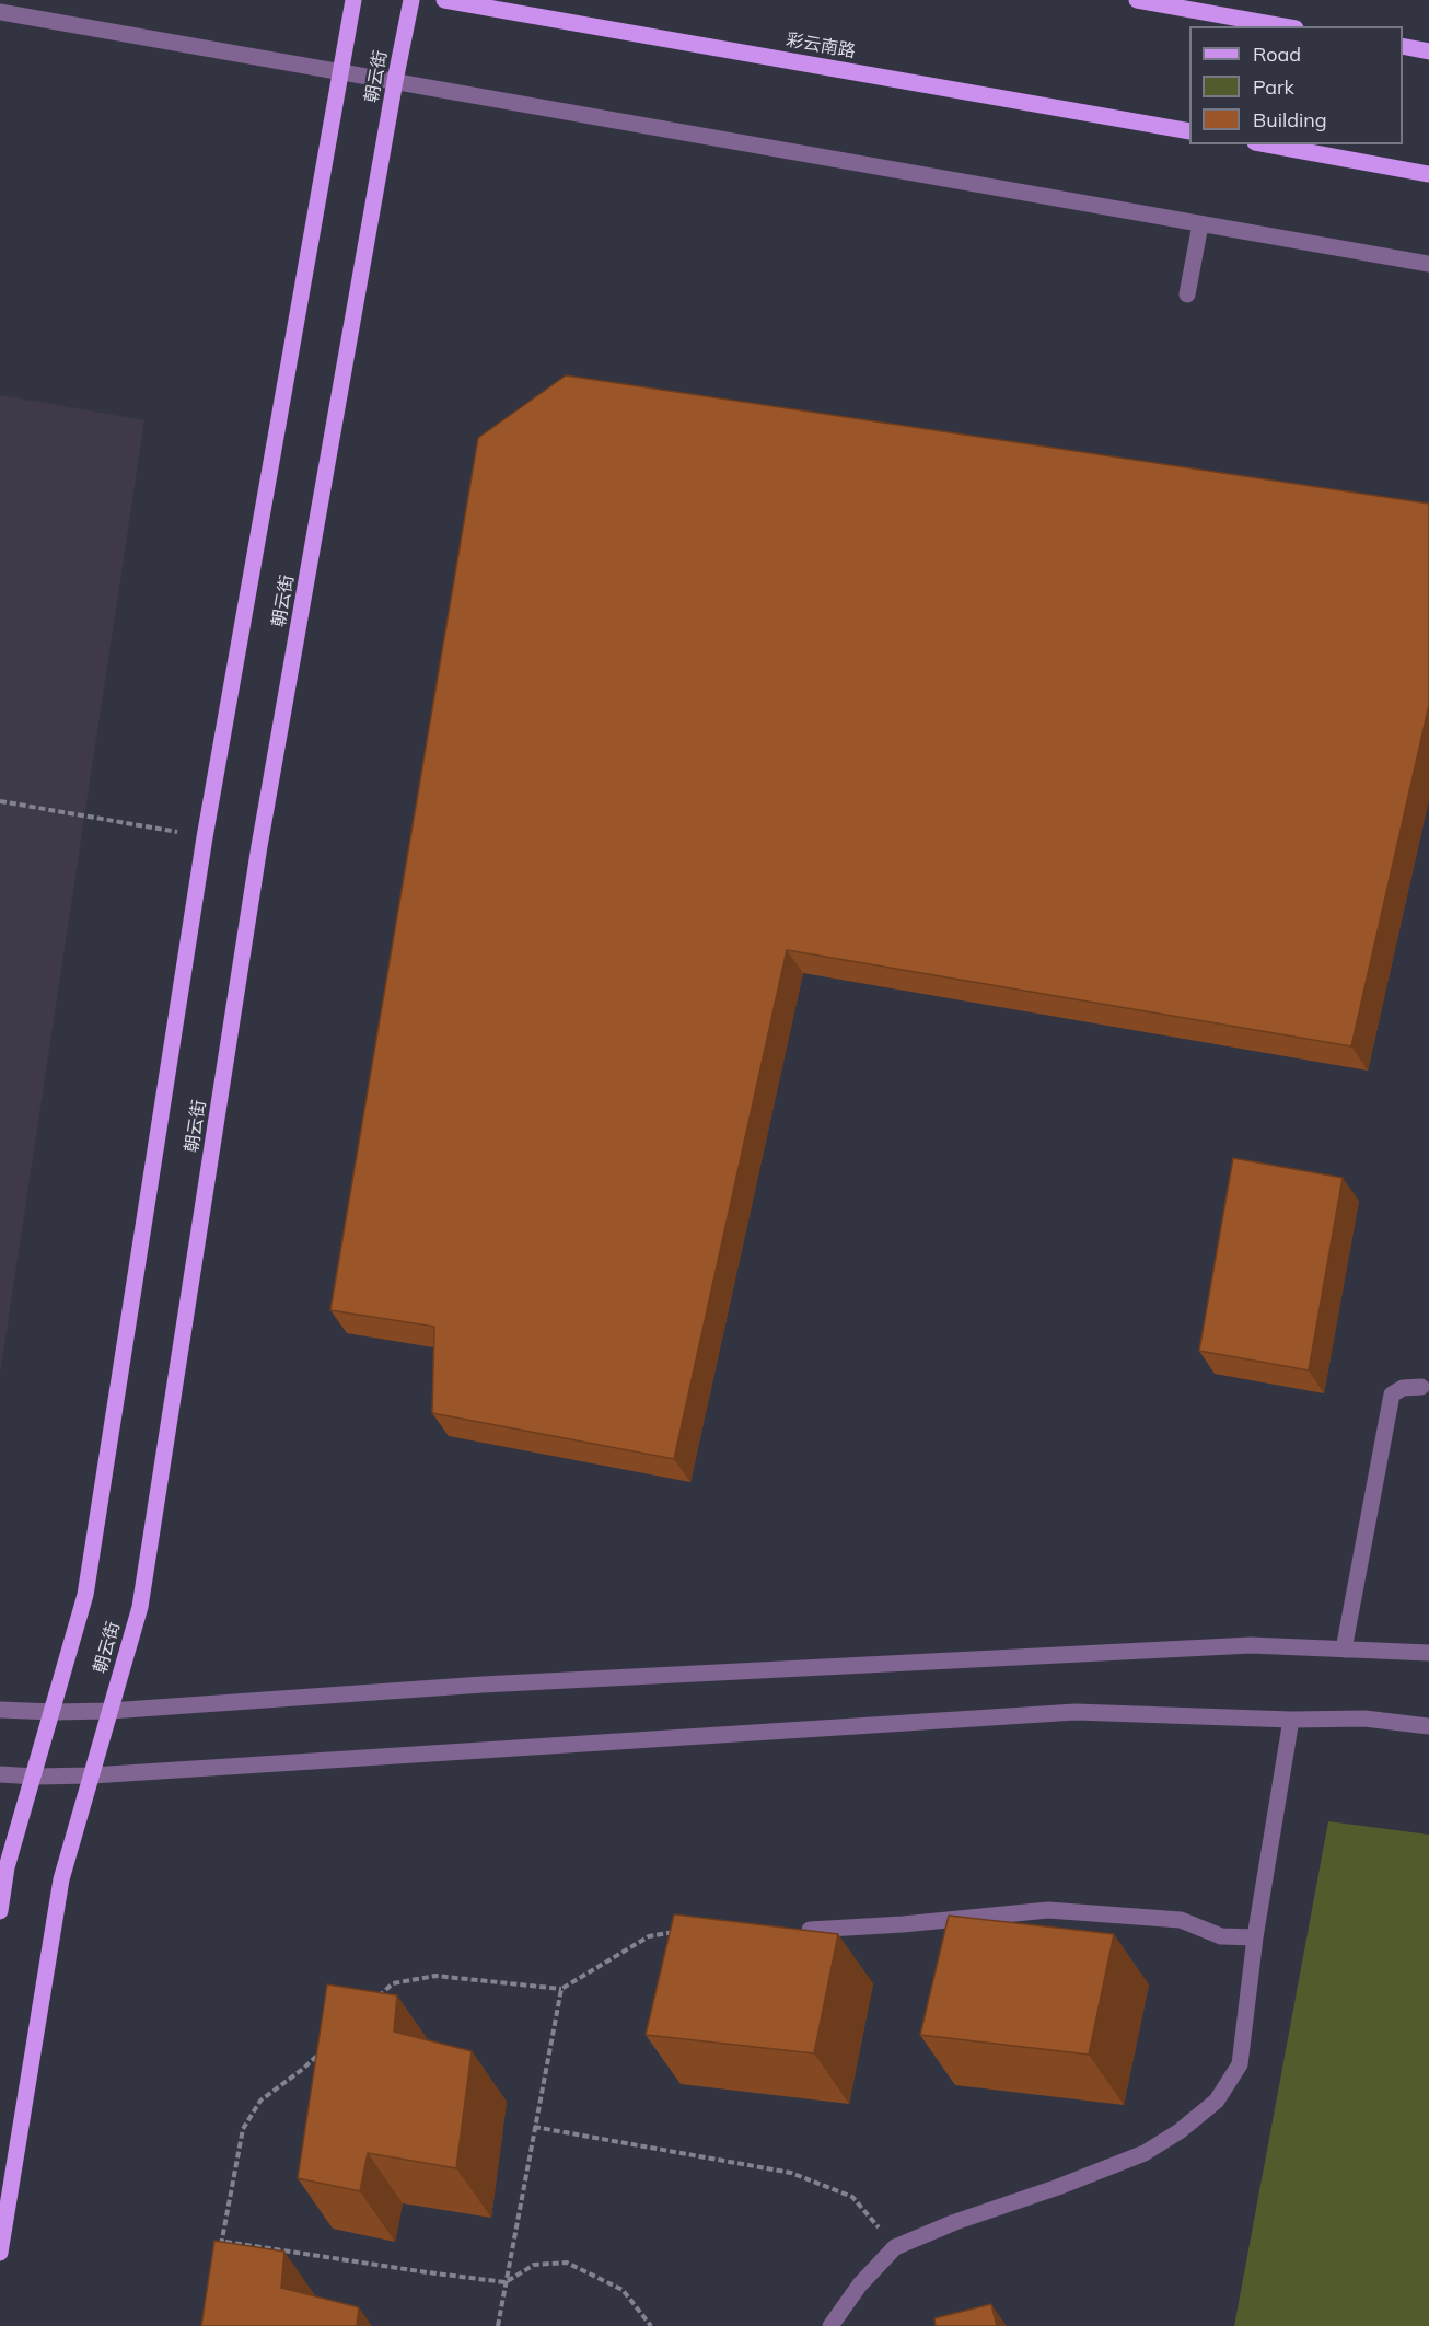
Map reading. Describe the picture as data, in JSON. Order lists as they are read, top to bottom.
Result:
{
  "streets": {
    "main road": ["彩云南路", "朝云街"]
  },
  "legend": ["Road", "Park", "Building"]
}
